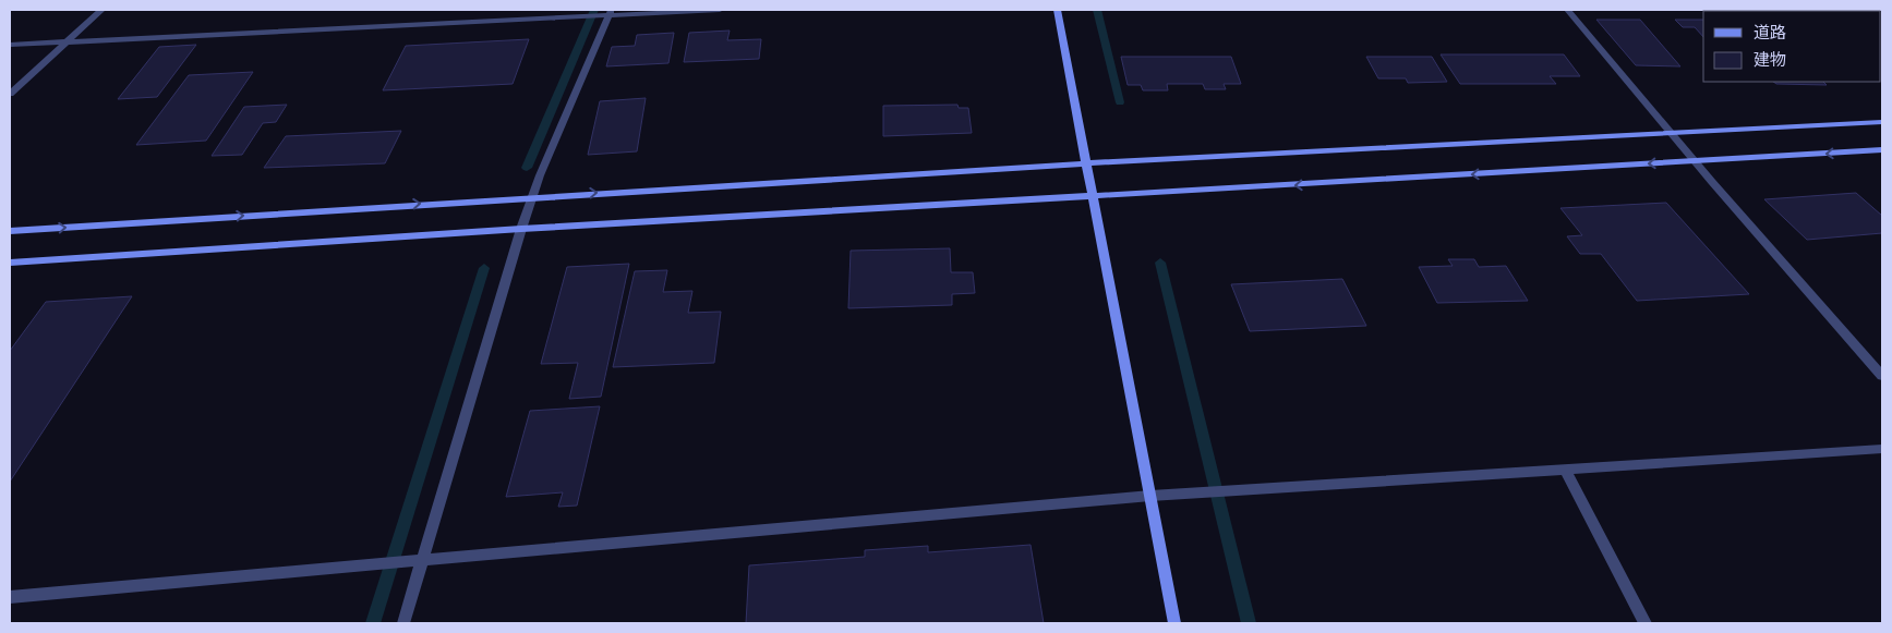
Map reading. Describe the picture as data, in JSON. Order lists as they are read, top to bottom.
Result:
{
  "legend": ["道路", "建物"]
}
